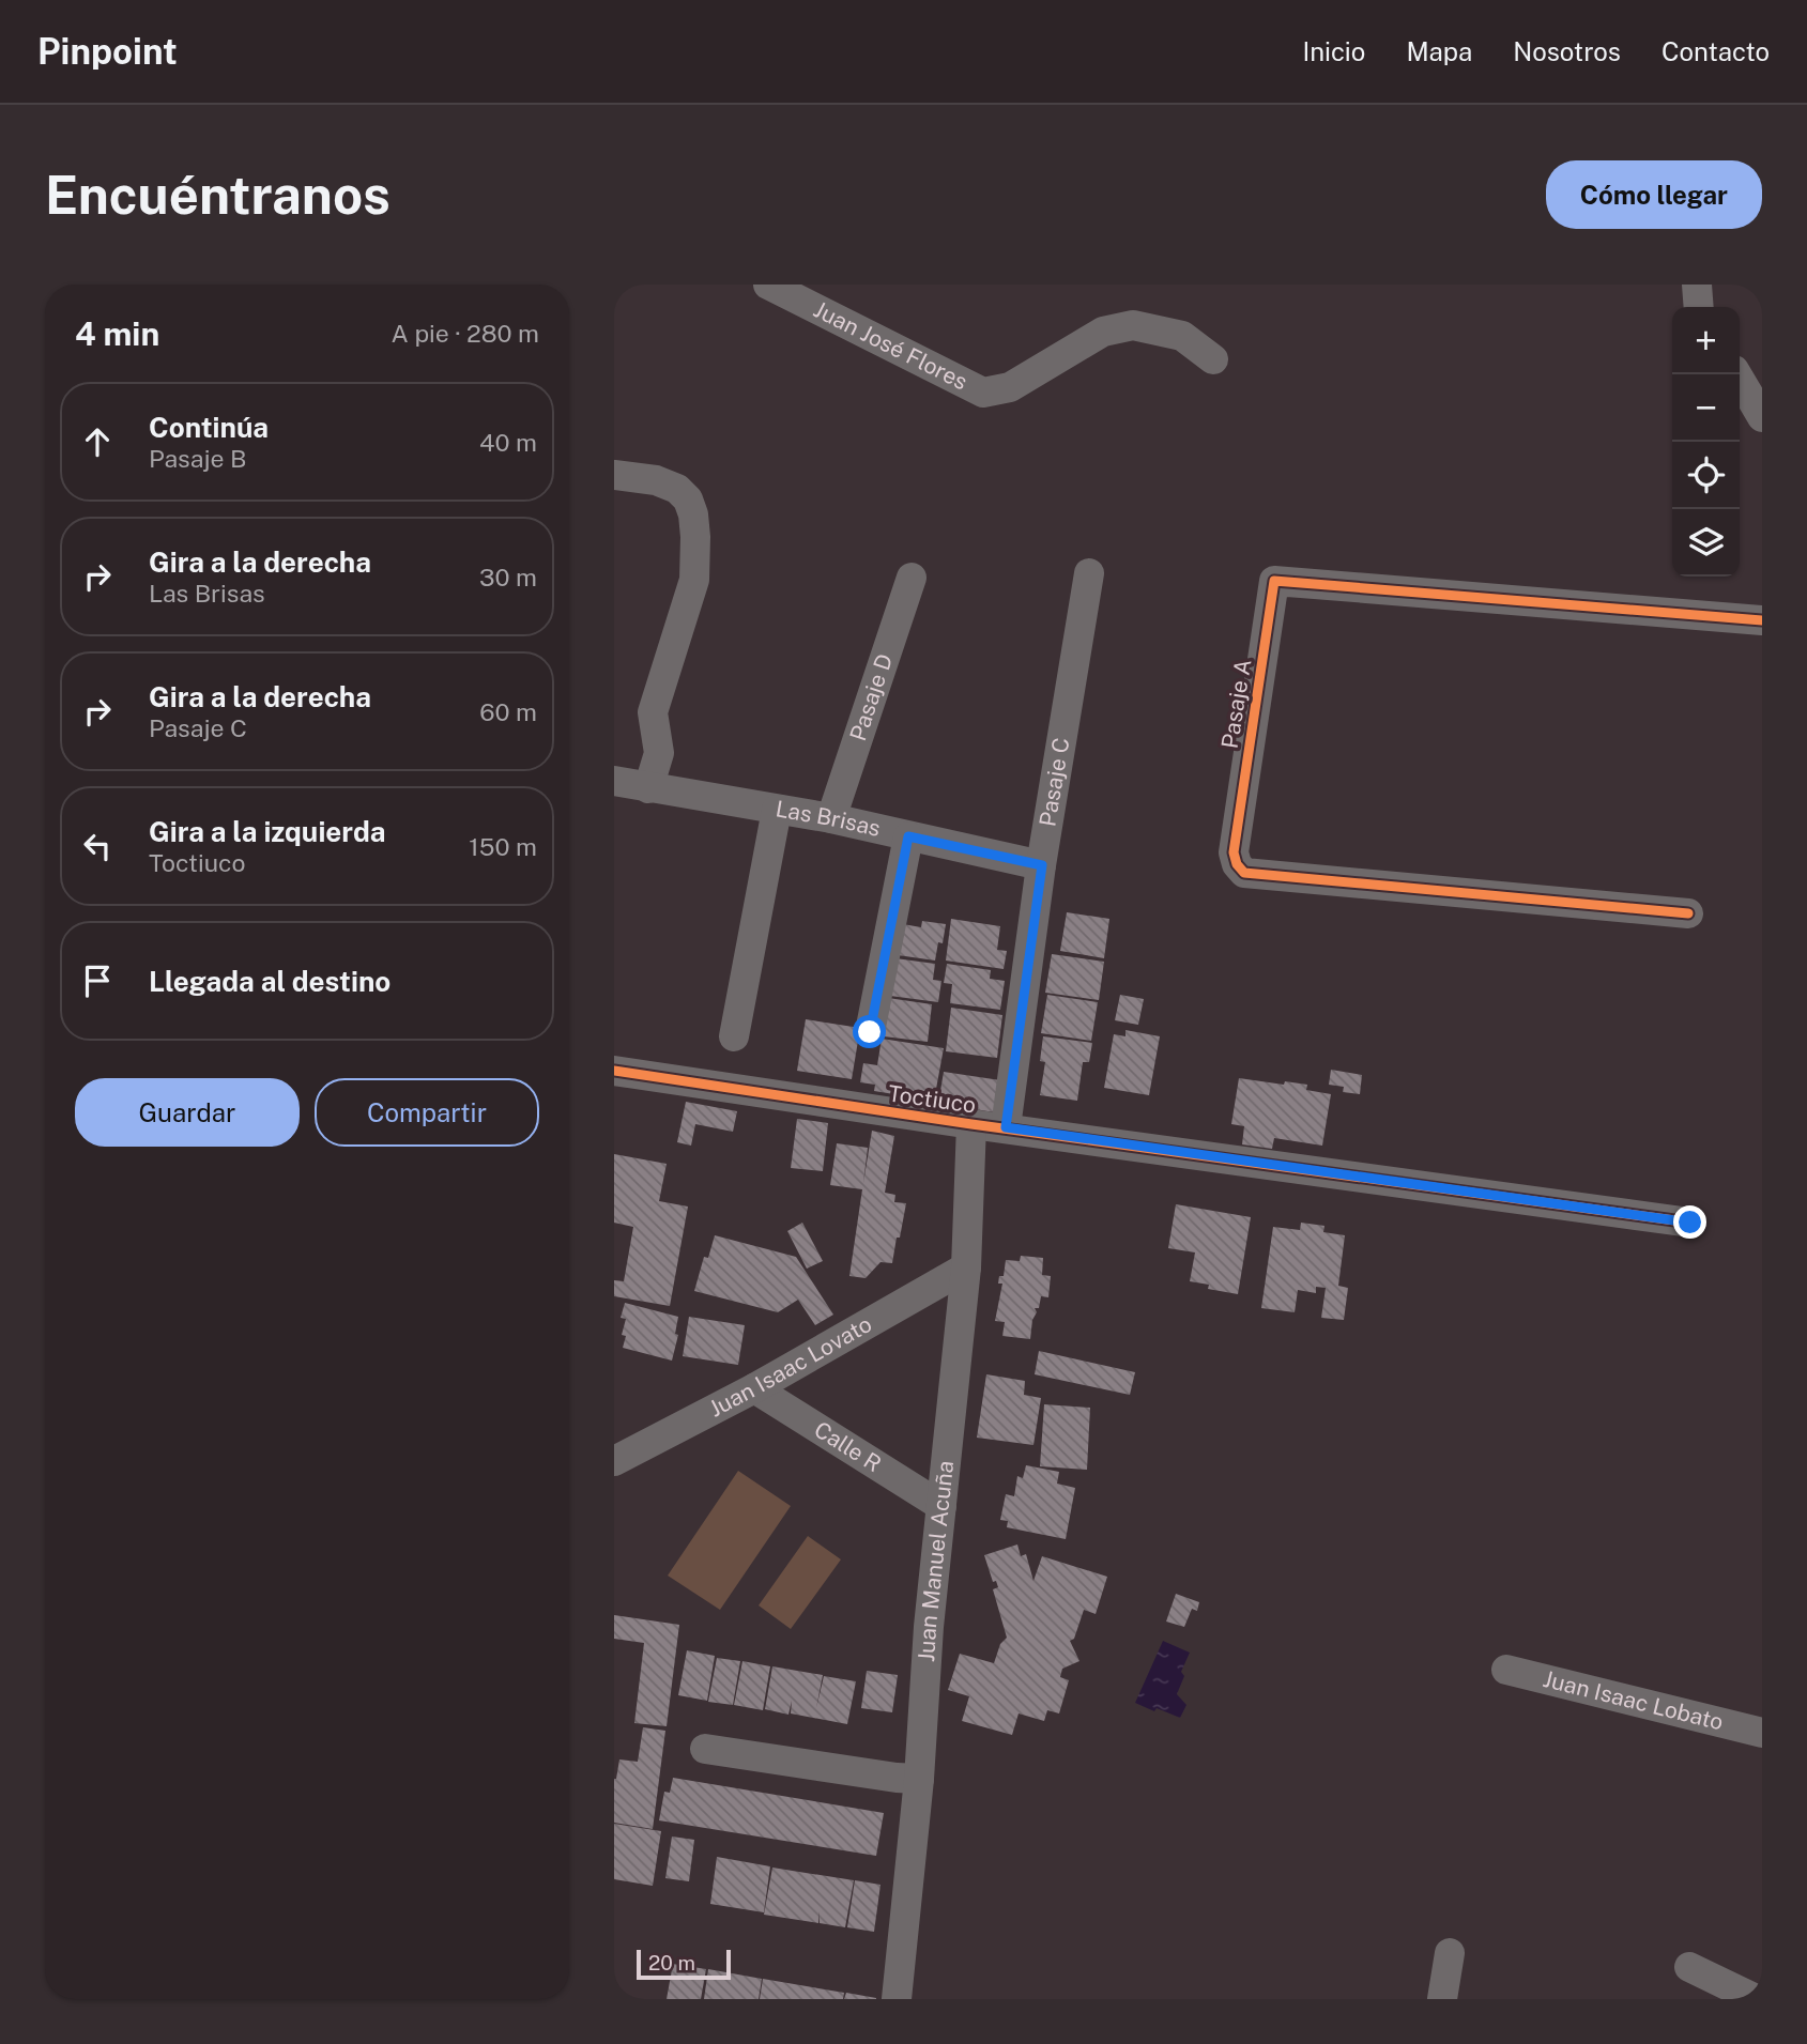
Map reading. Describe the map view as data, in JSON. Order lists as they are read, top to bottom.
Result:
{
  "streets": {
    "street": [
      "Juan José Flores",
      "Pasaje D",
      "Pasaje A",
      "Pasaje C",
      "Las Brisas",
      "Toctiuco",
      "Juan Isaac Lovato",
      "Calle R",
      "Juan Manuel Acuña",
      "Juan Isaac Lobato"
    ]
  },
  "crossings": [
    ["Pasaje D", "Las Brisas"],
    ["Pasaje C", "Las Brisas"],
    ["Pasaje C", "Toctiuco"],
    ["Toctiuco", "Juan Manuel Acuña"],
    ["Juan Isaac Lovato", "Calle R"],
    ["Juan Isaac Lovato", "Juan Manuel Acuña"],
    ["Calle R", "Juan Manuel Acuña"]
  ],
  "scale_bar": "20 m",
  "page": {
    "header": "Pinpoint",
    "nav": [
      "Inicio",
      "Mapa",
      "Nosotros",
      "Contacto"
    ],
    "buttons": [
      "Cómo llegar",
      ["Guardar", "Compartir"]
    ],
    "title": "Encuéntranos",
    "heading": ["4 min", "A pie · 280 m"],
    "map_buttons": ["+", "−"],
    "list": [
      ["Continúa", "Pasaje B", "40 m"],
      ["Gira a la derecha", "Las Brisas", "30 m"],
      ["Gira a la derecha", "Pasaje C", "60 m"],
      ["Gira a la izquierda", "Toctiuco", "150 m"],
      "Llegada al destino"
    ],
    "scale": "20 m"
  }
}
